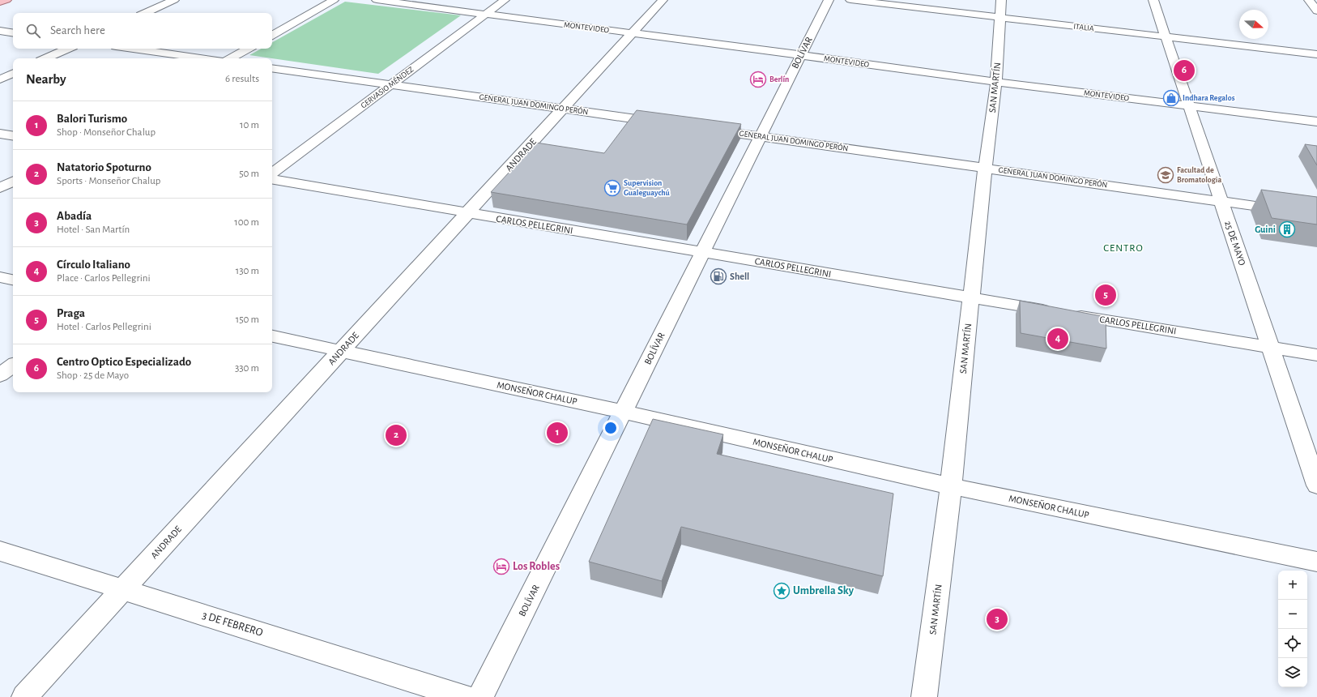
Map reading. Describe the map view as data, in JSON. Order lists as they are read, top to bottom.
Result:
{
  "streets": {
    "street": [
      "MONTEVIDEO",
      "ITALIA",
      "BOLÍVAR",
      "GERVASIO MÉNDEZ",
      "SAN MARTÍN",
      "GENERAL JUAN DOMINGO PERÓN",
      "ANDRADE",
      "CARLOS PELLEGRINI",
      "25 DE MAYO",
      "MONSEÑOR CHALUP",
      "3 DE FEBRERO"
    ]
  },
  "crossings": [
    ["MONTEVIDEO", "BOLÍVAR"],
    ["MONTEVIDEO", "GERVASIO MÉNDEZ"],
    ["MONTEVIDEO", "SAN MARTÍN"],
    ["MONTEVIDEO", "ANDRADE"],
    ["MONTEVIDEO", "25 DE MAYO"],
    ["ITALIA", "SAN MARTÍN"],
    ["ITALIA", "25 DE MAYO"],
    ["BOLÍVAR", "GENERAL JUAN DOMINGO PERÓN"],
    ["BOLÍVAR", "CARLOS PELLEGRINI"],
    ["BOLÍVAR", "MONSEÑOR CHALUP"],
    ["GERVASIO MÉNDEZ", "GENERAL JUAN DOMINGO PERÓN"],
    ["SAN MARTÍN", "GENERAL JUAN DOMINGO PERÓN"],
    ["SAN MARTÍN", "CARLOS PELLEGRINI"],
    ["SAN MARTÍN", "MONSEÑOR CHALUP"],
    ["GENERAL JUAN DOMINGO PERÓN", "ANDRADE"],
    ["GENERAL JUAN DOMINGO PERÓN", "25 DE MAYO"],
    ["ANDRADE", "CARLOS PELLEGRINI"],
    ["ANDRADE", "MONSEÑOR CHALUP"],
    ["ANDRADE", "3 DE FEBRERO"],
    ["CARLOS PELLEGRINI", "25 DE MAYO"]
  ],
  "districts": ["CENTRO"],
  "places": {
    "hotel": ["Berlín", "Los Robles"],
    "shop": ["Indhara Regalos"],
    "school or university": ["Facultad de Bromatologia"],
    "supermarket": ["Supervision Gualeguaychú"],
    "building": ["Guini"],
    "fuel station": ["Shell"],
    "place": ["Umbrella Sky"]
  },
  "north": "right",
  "page": {
    "search": "Search here",
    "pins": [
      "6",
      "5",
      "4",
      "1",
      "2",
      "3"
    ],
    "heading": ["Nearby", "6 results"],
    "list": [
      {
        "mark": "1",
        "name": "Balori Turismo",
        "note": "Shop · Monseñor Chalup",
        "value": "10 m"
      },
      {
        "mark": "2",
        "name": "Natatorio Spoturno",
        "note": "Sports · Monseñor Chalup",
        "value": "50 m"
      },
      {
        "mark": "3",
        "name": "Abadía",
        "note": "Hotel · San Martín",
        "value": "100 m"
      },
      {
        "mark": "4",
        "name": "Círculo Italiano",
        "note": "Place · Carlos Pellegrini",
        "value": "130 m"
      },
      {
        "mark": "5",
        "name": "Praga",
        "note": "Hotel · Carlos Pellegrini",
        "value": "150 m"
      },
      {
        "mark": "6",
        "name": "Centro Optico Especializado",
        "note": "Shop · 25 de Mayo",
        "value": "330 m"
      }
    ],
    "map_buttons": ["+", "−"]
  }
}
